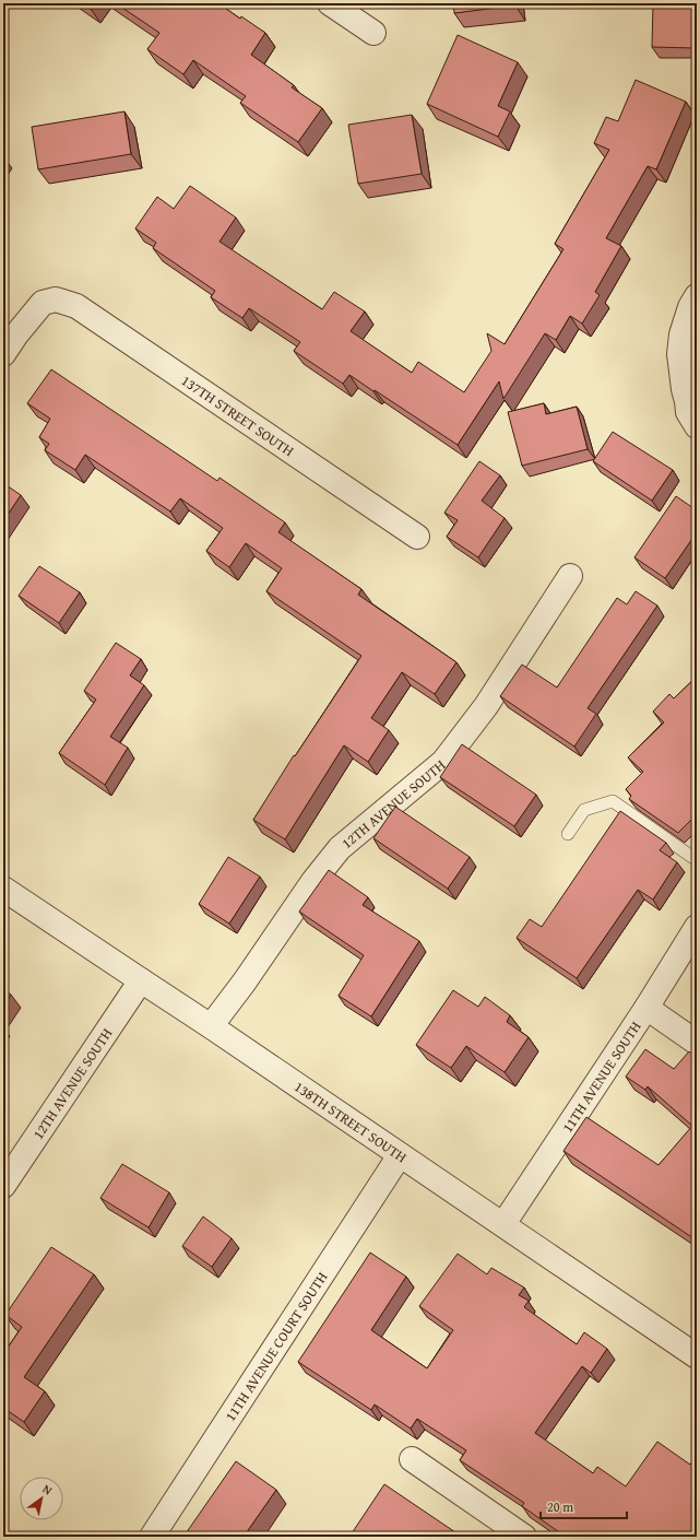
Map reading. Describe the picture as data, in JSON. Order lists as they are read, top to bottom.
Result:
{
  "streets": {
    "street": [
      "137TH STREET SOUTH",
      "12TH AVENUE SOUTH",
      "11TH AVENUE SOUTH",
      "138TH STREET SOUTH",
      "11TH AVENUE COURT SOUTH"
    ]
  },
  "crossings": [
    ["12TH AVENUE SOUTH", "138TH STREET SOUTH"],
    ["11TH AVENUE SOUTH", "138TH STREET SOUTH"],
    ["138TH STREET SOUTH", "11TH AVENUE COURT SOUTH"]
  ],
  "scale_bar": "20 m",
  "north": "top right"
}
